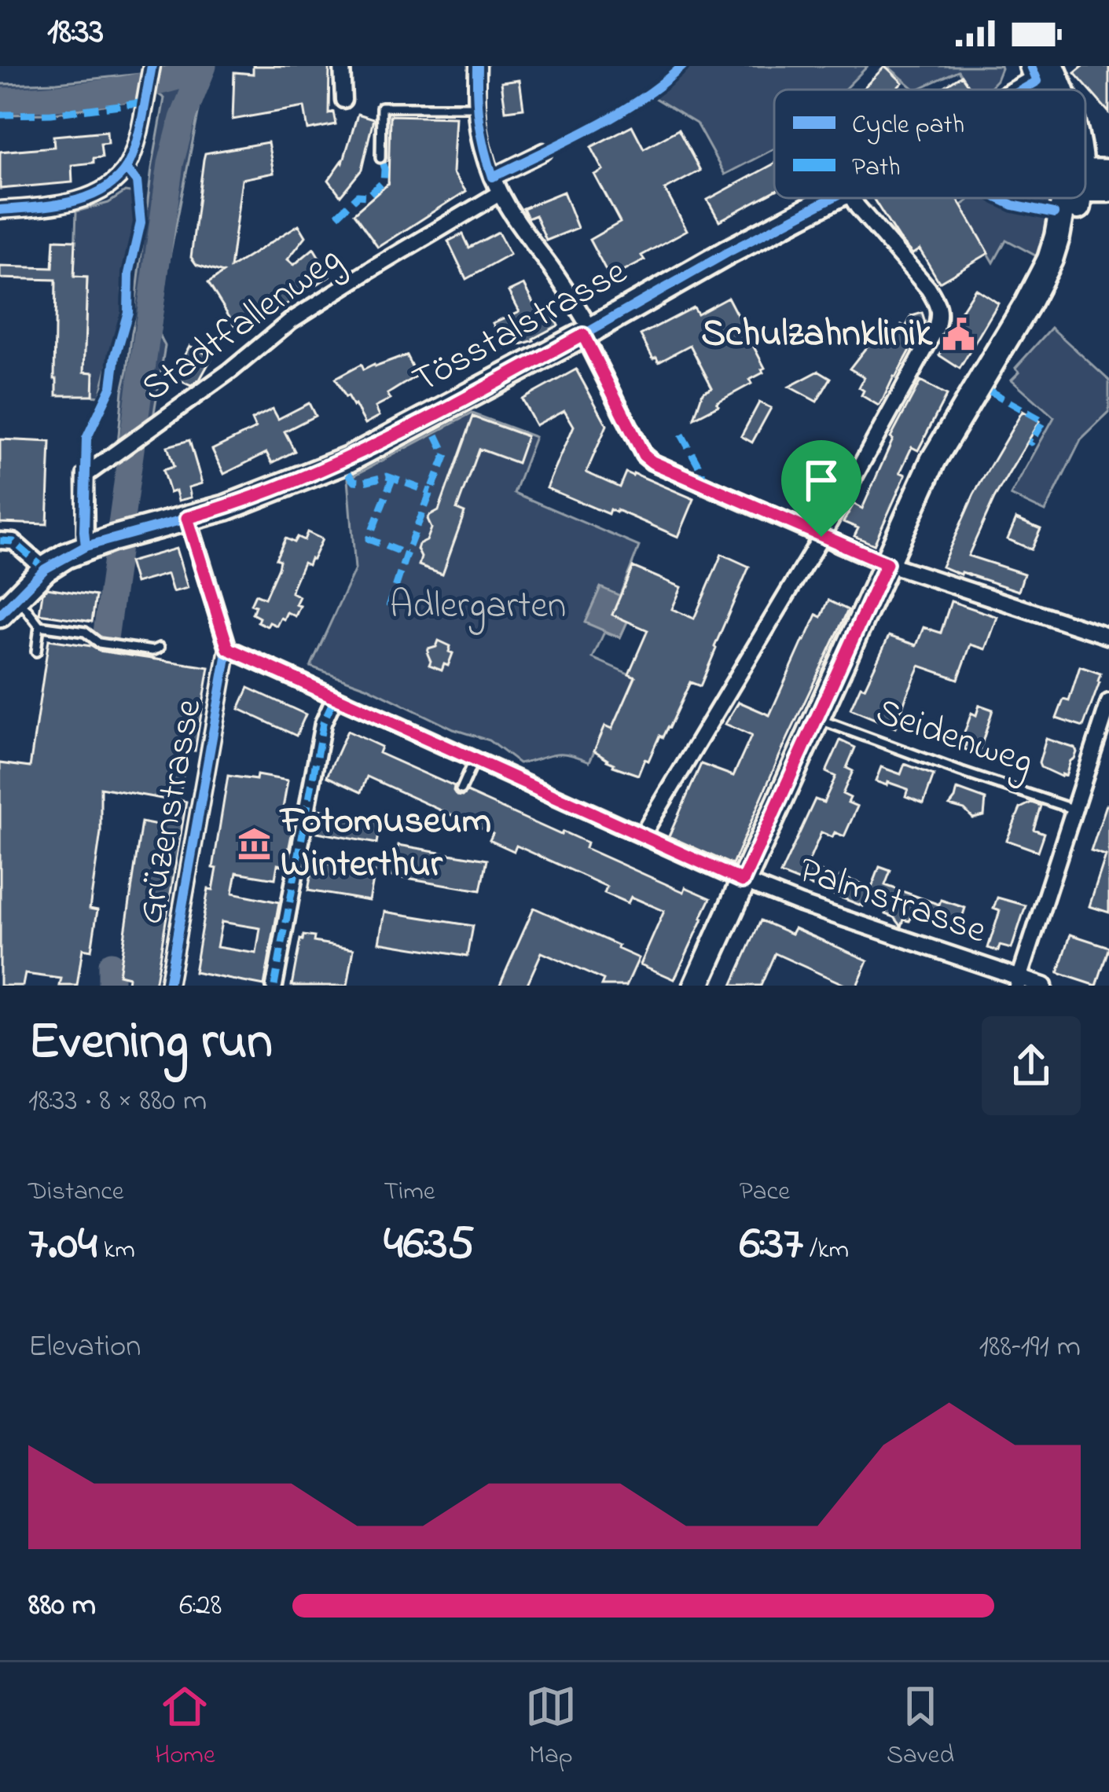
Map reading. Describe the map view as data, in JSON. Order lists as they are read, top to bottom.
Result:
{
  "streets": {
    "main road": ["Tösstalstrasse"],
    "street": ["Stadtfallenweg", "Grüzenstrasse", "Palmstrasse"],
    "lane": ["Seidenweg"]
  },
  "crossings": [
    ["Stadtfallenweg", "Tösstalstrasse"],
    ["Grüzenstrasse", "Palmstrasse"]
  ],
  "parks": ["Adlergarten"],
  "places": {
    "public building": ["Schulzahnklinik"],
    "museum": ["Fotomuseum Winterthur"]
  },
  "legend": ["Cycle path", "Path"],
  "page": {
    "status": "18:33",
    "heading": ["Evening run", "18:33 · 8 × 880 m"],
    "stats": [
      ["Distance", "7.04 km"],
      ["Time", "46:35"],
      ["Pace", "6:37 /km"]
    ],
    "chart": ["Elevation", "188–191 m"],
    "list": [
      {
        "name": "880 m",
        "note": "6:28"
      }
    ],
    "tabs": ["Home", "Map", "Saved"]
  }
}
